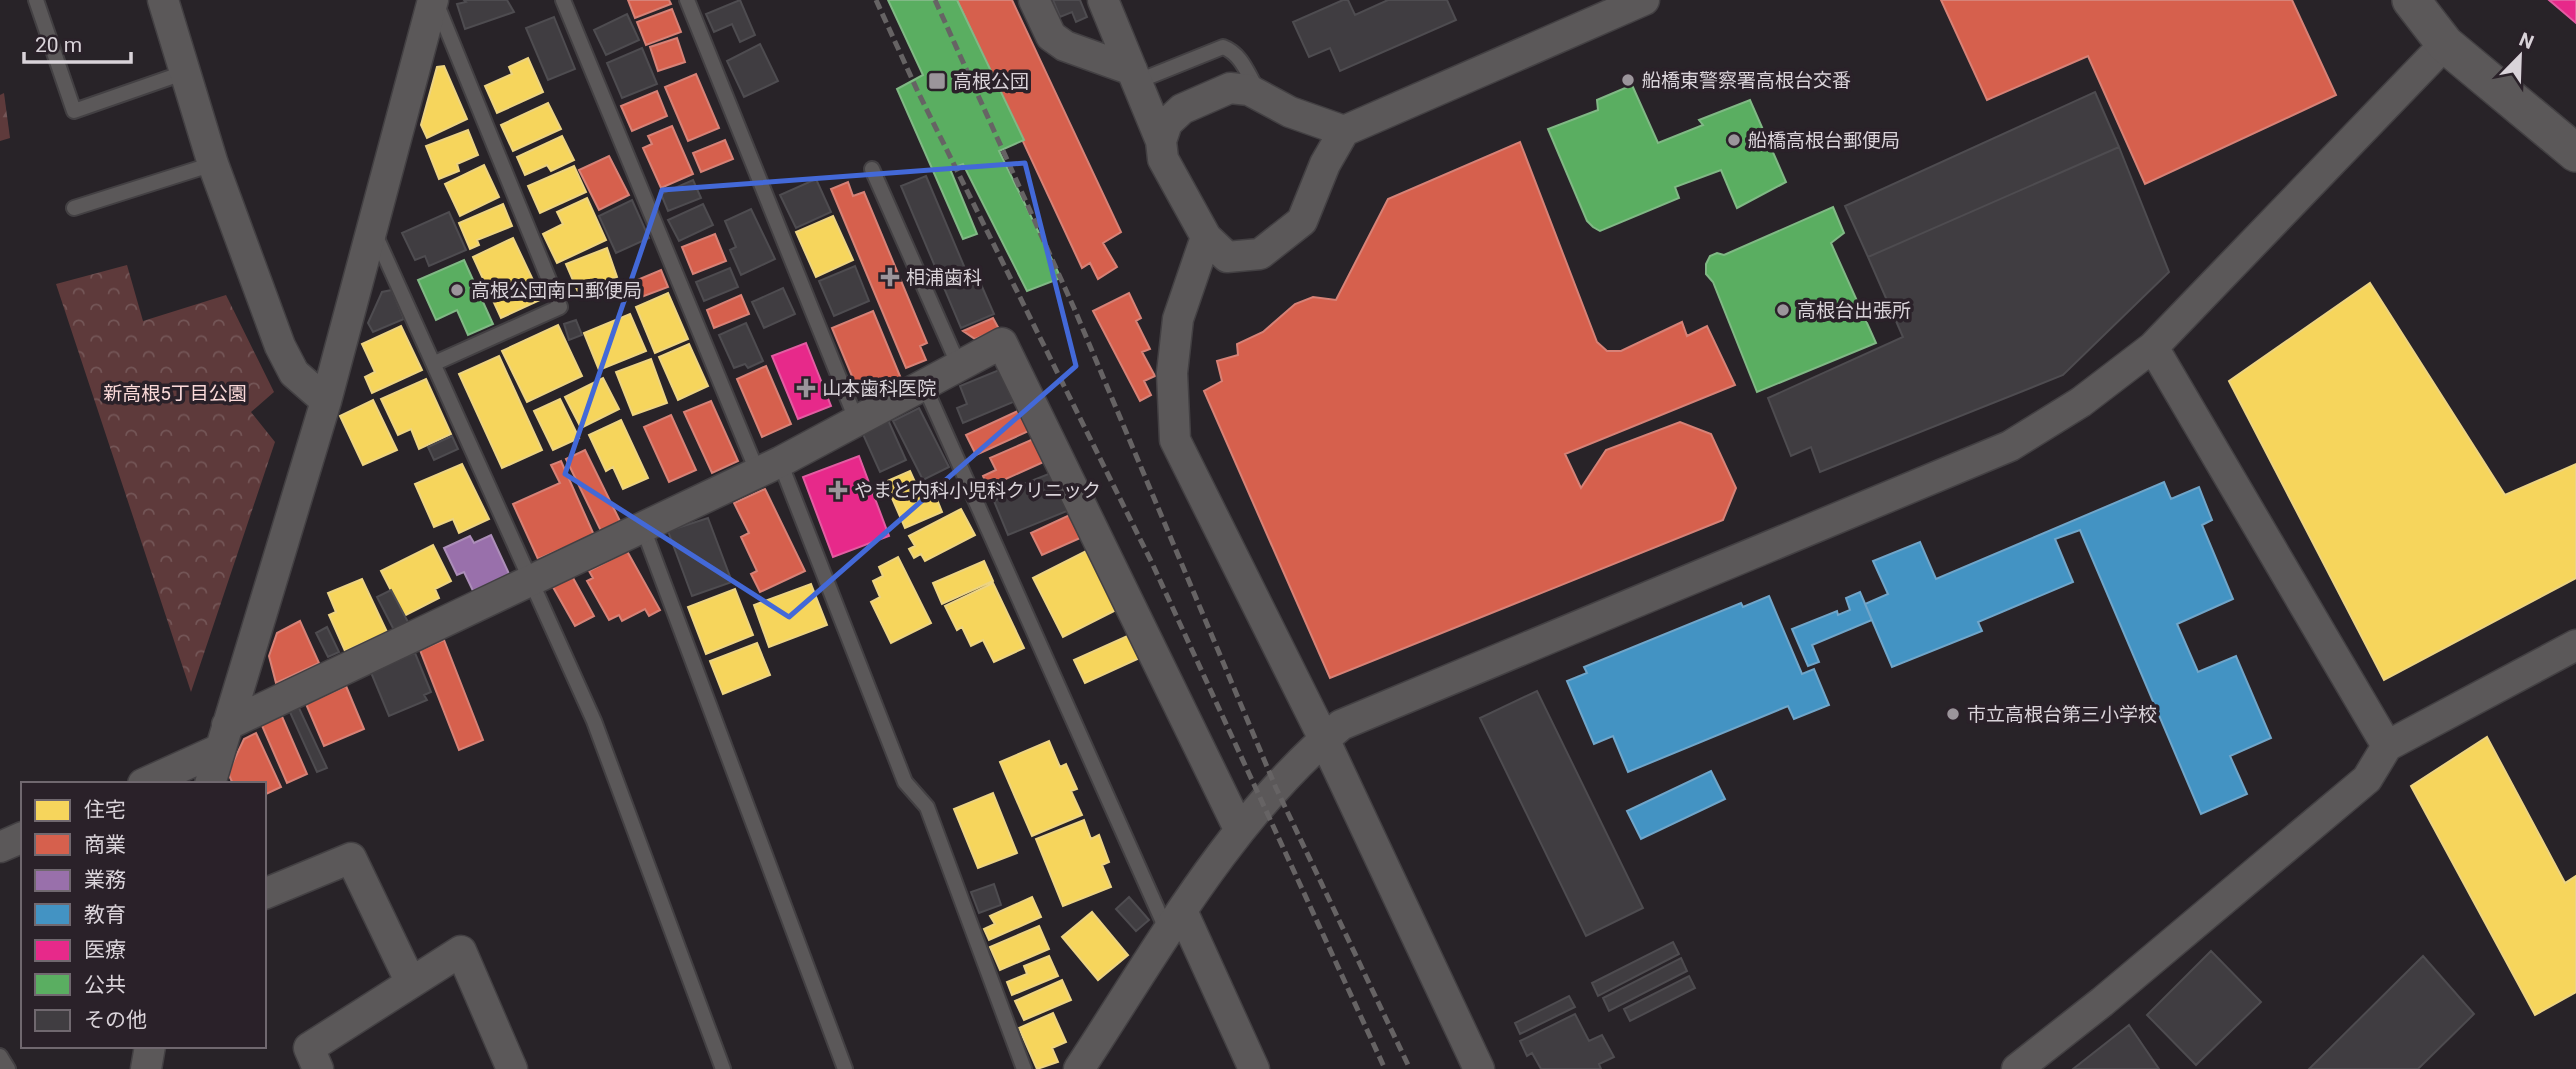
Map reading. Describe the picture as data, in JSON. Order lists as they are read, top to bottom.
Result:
{
  "parks": ["新高根5丁目公園"],
  "places": {
    "other": [
      "船橋東警察署高根台交番",
      "船橋高根台郵便局",
      "高根公団南口郵便局",
      "高根台出張所",
      "市立高根台第三小学校"
    ],
    "transit": ["高根公団"],
    "health": ["相浦歯科", "山本歯科医院", "やまと内科小児科クリニック"]
  },
  "legend": [
    "住宅",
    "商業",
    "業務",
    "教育",
    "医療",
    "公共",
    "その他"
  ],
  "scale_bar": "20 m",
  "north": "top right"
}
